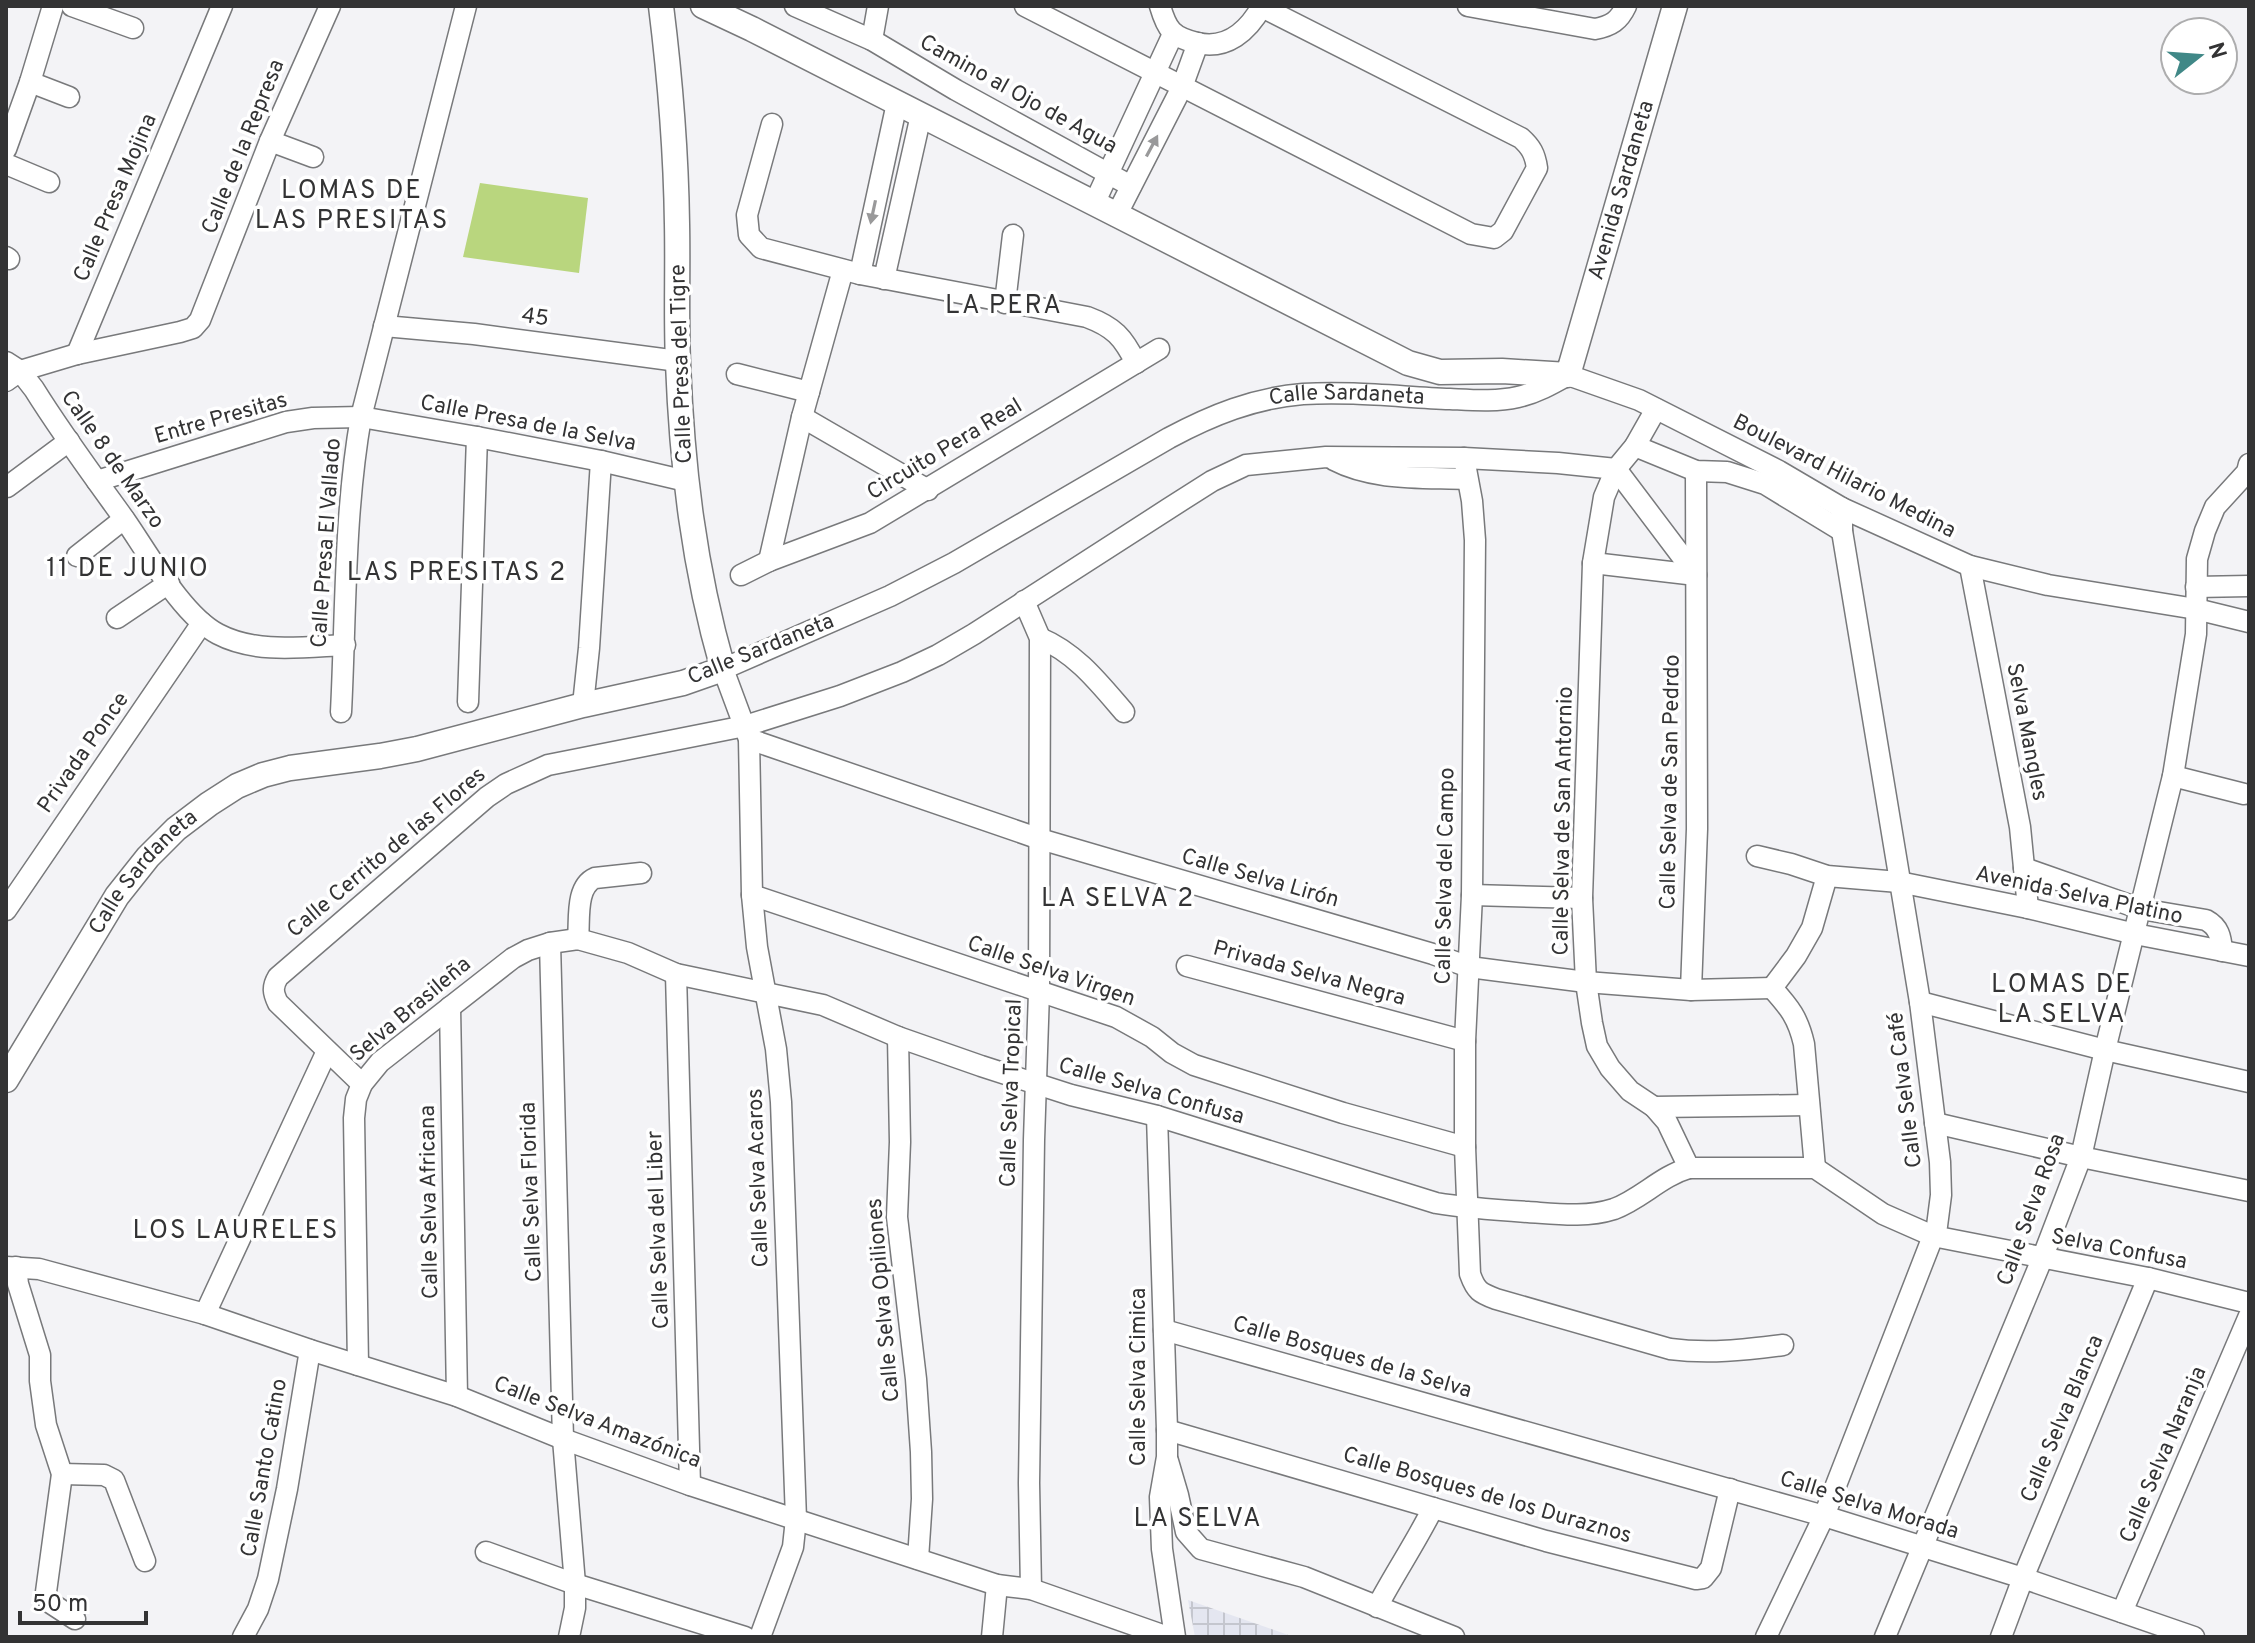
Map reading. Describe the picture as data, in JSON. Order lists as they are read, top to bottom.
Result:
{
  "streets": {
    "street": [
      "Camino al Ojo de Agua",
      "Calle de la Represa",
      "Avenida Sardaneta",
      "Calle Presa Mojina",
      "45",
      "Calle Presa del Tigre",
      "Calle Sardaneta",
      "Entre Presitas",
      "Calle Presa de la Selva",
      "Circuito Pera Real",
      "Calle 8 de Marzo",
      "Boulevard Hilario Medina",
      "Calle Presa El Vallado",
      "Selva Mangles",
      "Privada Ponce",
      "Calle Selva de San Pedrdo",
      "Calle Selva de San Antornio",
      "Calle Cerrito de las Flores",
      "Calle Selva del Campo",
      "Calle Selva Lirón",
      "Avenida Selva Platino",
      "Calle Selva Virgen",
      "Privada Selva Negra",
      "Selva Brasileña",
      "Calle Selva Café",
      "Calle Selva Confusa",
      "Calle Selva Tropical",
      "Calle Selva Acaros",
      "Calle Selva Florida",
      "Calle Selva Africana",
      "Calle Selva Rosa",
      "Calle Selva del Liber",
      "Selva Confusa",
      "Calle Selva Opiliones",
      "Calle Bosques de la Selva",
      "Calle Selva Cimica",
      "Calle Selva Blanca",
      "Calle Selva Amazónica",
      "Calle Selva Naranja",
      "Calle Santo Catino",
      "Calle Bosques de los Duraznos",
      "Calle Selva Morada"
    ]
  },
  "crossings": [
    ["Calle de la Represa", "Calle Presa Mojina"],
    ["Avenida Sardaneta", "Calle Sardaneta"],
    ["Avenida Sardaneta", "Boulevard Hilario Medina"],
    ["45", "Calle Presa del Tigre"],
    ["45", "Calle Presa El Vallado"],
    ["Calle Presa del Tigre", "Calle Sardaneta"],
    ["Calle Presa del Tigre", "Calle Presa de la Selva"],
    ["Calle Presa del Tigre", "Calle Cerrito de las Flores"],
    ["Calle Presa del Tigre", "Calle Selva Lirón"],
    ["Calle Presa del Tigre", "Calle Selva Acaros"],
    ["Calle Sardaneta", "Boulevard Hilario Medina"],
    ["Entre Presitas", "Calle Presa de la Selva"],
    ["Entre Presitas", "Calle 8 de Marzo"],
    ["Entre Presitas", "Calle Presa El Vallado"],
    ["Calle Presa de la Selva", "Calle Presa El Vallado"],
    ["Calle 8 de Marzo", "Calle Presa El Vallado"],
    ["Calle 8 de Marzo", "Privada Ponce"],
    ["Boulevard Hilario Medina", "Selva Mangles"],
    ["Boulevard Hilario Medina", "Calle Selva de San Antornio"],
    ["Boulevard Hilario Medina", "Calle Selva Café"],
    ["Boulevard Hilario Medina", "Calle Selva Rosa"],
    ["Selva Mangles", "Avenida Selva Platino"],
    ["Calle Selva de San Pedrdo", "Calle Selva Lirón"],
    ["Calle Selva de San Antornio", "Calle Cerrito de las Flores"],
    ["Calle Selva de San Antornio", "Calle Selva Lirón"],
    ["Calle Selva de San Antornio", "Calle Selva Confusa"],
    ["Calle Cerrito de las Flores", "Calle Selva del Campo"],
    ["Calle Cerrito de las Flores", "Calle Selva Lirón"],
    ["Calle Cerrito de las Flores", "Selva Brasileña"],
    ["Calle Cerrito de las Flores", "Calle Selva Tropical"],
    ["Calle Cerrito de las Flores", "Calle Selva Acaros"],
    ["Calle Selva del Campo", "Calle Selva Lirón"],
    ["Calle Selva del Campo", "Calle Selva Virgen"],
    ["Calle Selva del Campo", "Privada Selva Negra"],
    ["Calle Selva del Campo", "Calle Selva Confusa"],
    ["Calle Selva Lirón", "Calle Selva Tropical"],
    ["Calle Selva Lirón", "Calle Selva Acaros"],
    ["Avenida Selva Platino", "Calle Selva Café"],
    ["Avenida Selva Platino", "Calle Selva Rosa"],
    ["Calle Selva Virgen", "Calle Selva Tropical"],
    ["Calle Selva Virgen", "Calle Selva Acaros"],
    ["Selva Brasileña", "Calle Selva Confusa"],
    ["Selva Brasileña", "Calle Selva Florida"],
    ["Selva Brasileña", "Calle Selva Africana"],
    ["Calle Selva Café", "Selva Confusa"],
    ["Calle Selva Café", "Calle Selva Morada"],
    ["Calle Selva Confusa", "Calle Selva Tropical"],
    ["Calle Selva Confusa", "Calle Selva Acaros"],
    ["Calle Selva Confusa", "Calle Selva Florida"],
    ["Calle Selva Confusa", "Calle Selva del Liber"],
    ["Calle Selva Confusa", "Calle Selva Opiliones"],
    ["Calle Selva Confusa", "Calle Selva Cimica"],
    ["Calle Selva Tropical", "Calle Selva Amazónica"],
    ["Calle Selva Acaros", "Calle Selva Amazónica"],
    ["Calle Selva Florida", "Calle Selva Amazónica"],
    ["Calle Selva Africana", "Calle Selva Amazónica"],
    ["Calle Selva Rosa", "Selva Confusa"],
    ["Calle Selva Rosa", "Calle Selva Morada"],
    ["Calle Selva del Liber", "Calle Selva Amazónica"],
    ["Selva Confusa", "Calle Selva Blanca"],
    ["Calle Selva Opiliones", "Calle Selva Amazónica"],
    ["Calle Bosques de la Selva", "Calle Selva Cimica"],
    ["Calle Bosques de la Selva", "Calle Selva Morada"],
    ["Calle Selva Cimica", "Calle Bosques de los Duraznos"],
    ["Calle Selva Blanca", "Calle Selva Morada"],
    ["Calle Selva Amazónica", "Calle Santo Catino"],
    ["Calle Selva Naranja", "Calle Selva Morada"],
    ["Calle Bosques de los Duraznos", "Calle Selva Morada"]
  ],
  "districts": [
    "LOMAS DE LAS PRESITAS",
    "LA PERA",
    "11 DE JUNIO",
    "LAS PRESITAS 2",
    "LA SELVA 2",
    "LOMAS DE LA SELVA",
    "LOS LAURELES",
    "LA SELVA"
  ],
  "scale_bar": "50 m",
  "north": "right"
}
